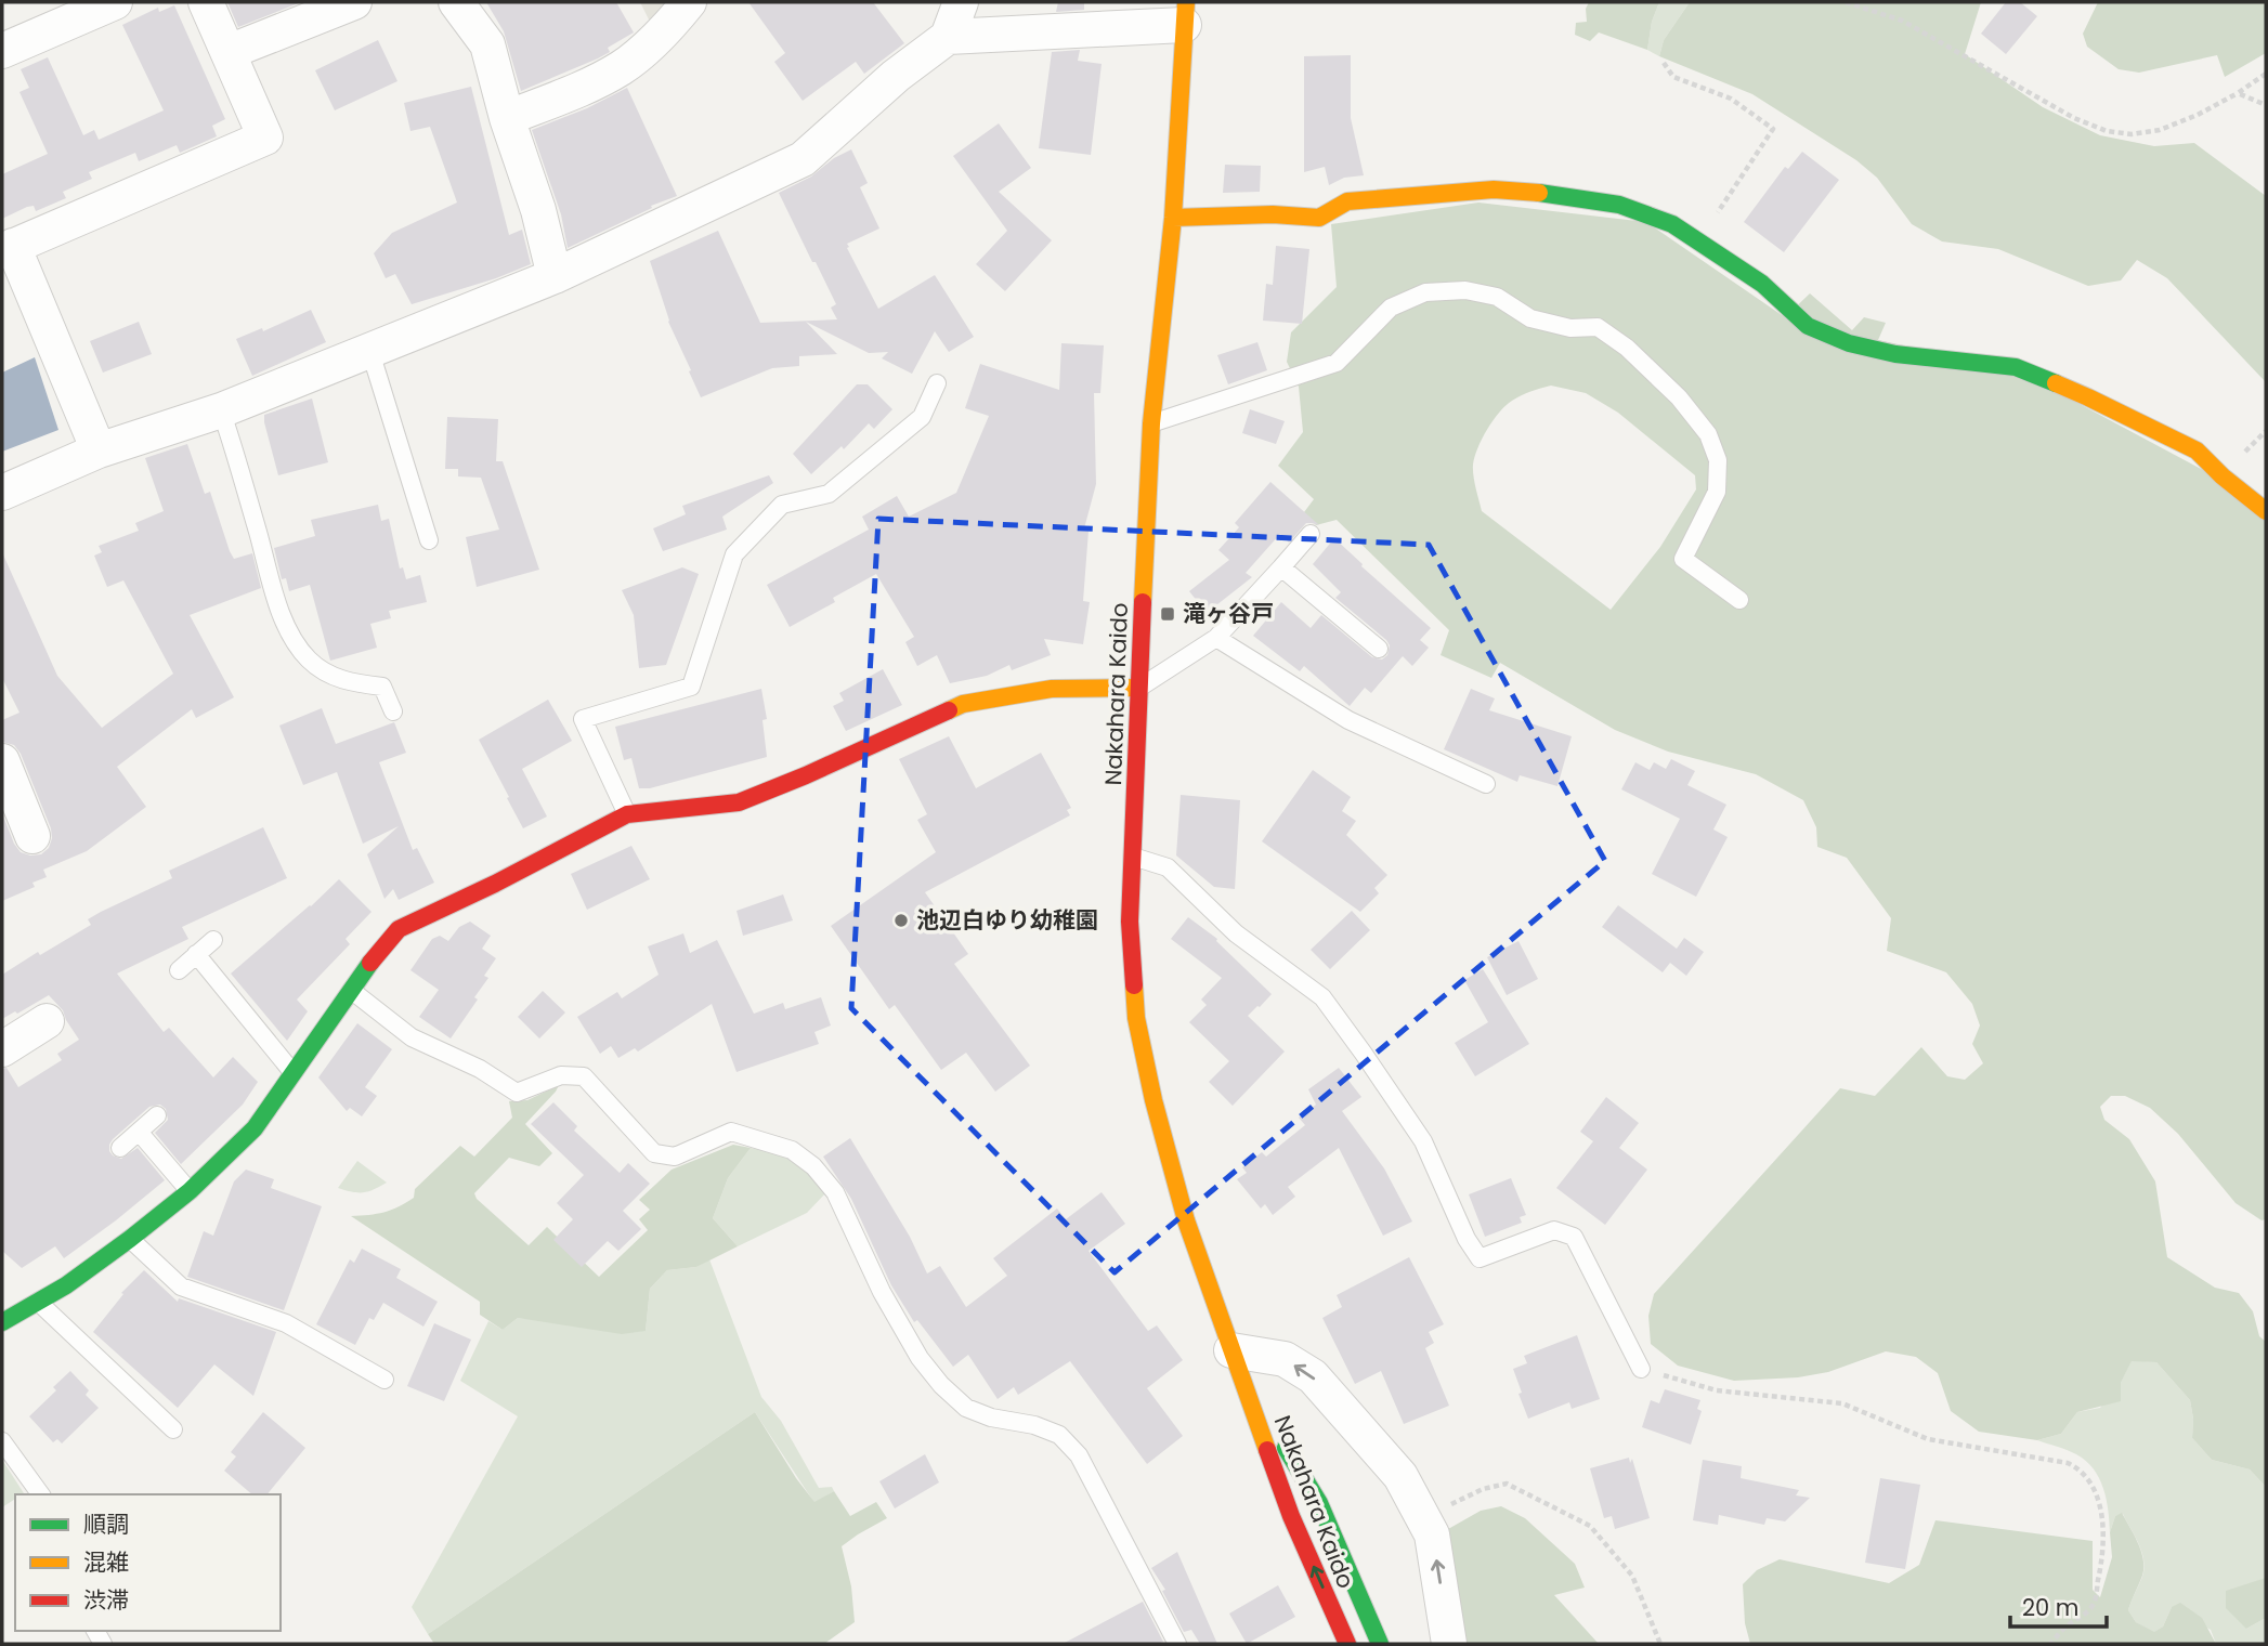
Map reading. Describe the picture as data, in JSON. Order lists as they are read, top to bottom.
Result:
{
  "streets": {
    "street": ["Nakahara Kaido"]
  },
  "places": {
    "transit": ["滝ヶ谷戸"],
    "other": ["池辺白ゆり幼稚園"]
  },
  "legend": ["順調", "混雑", "渋滞"],
  "scale_bar": "20 m"
}
